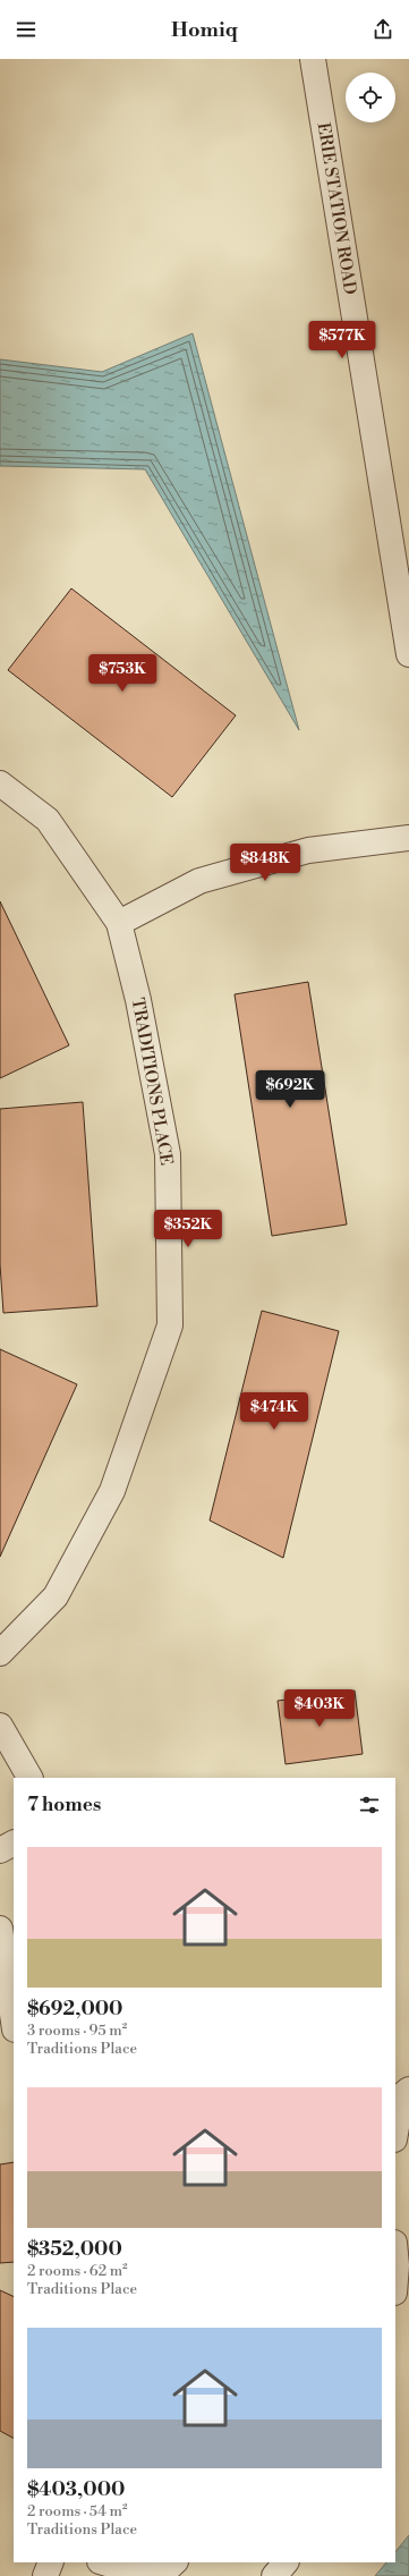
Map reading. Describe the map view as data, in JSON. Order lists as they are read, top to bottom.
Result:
{
  "streets": {
    "street": ["ERIE STATION ROAD", "TRADITIONS PLACE"]
  },
  "page": {
    "header": "Homiq",
    "price": [
      "$577K",
      "$753K",
      "$848K",
      "$692K",
      "$352K",
      "$474K",
      "$403K"
    ],
    "heading": "7 homes",
    "list": [
      {
        "name": "$692,000",
        "note": "3 rooms · 95 m² · Traditions Place"
      },
      {
        "name": "$352,000",
        "note": "2 rooms · 62 m² · Traditions Place"
      },
      {
        "name": "$403,000",
        "note": "2 rooms · 54 m² · Traditions Place"
      }
    ]
  }
}
